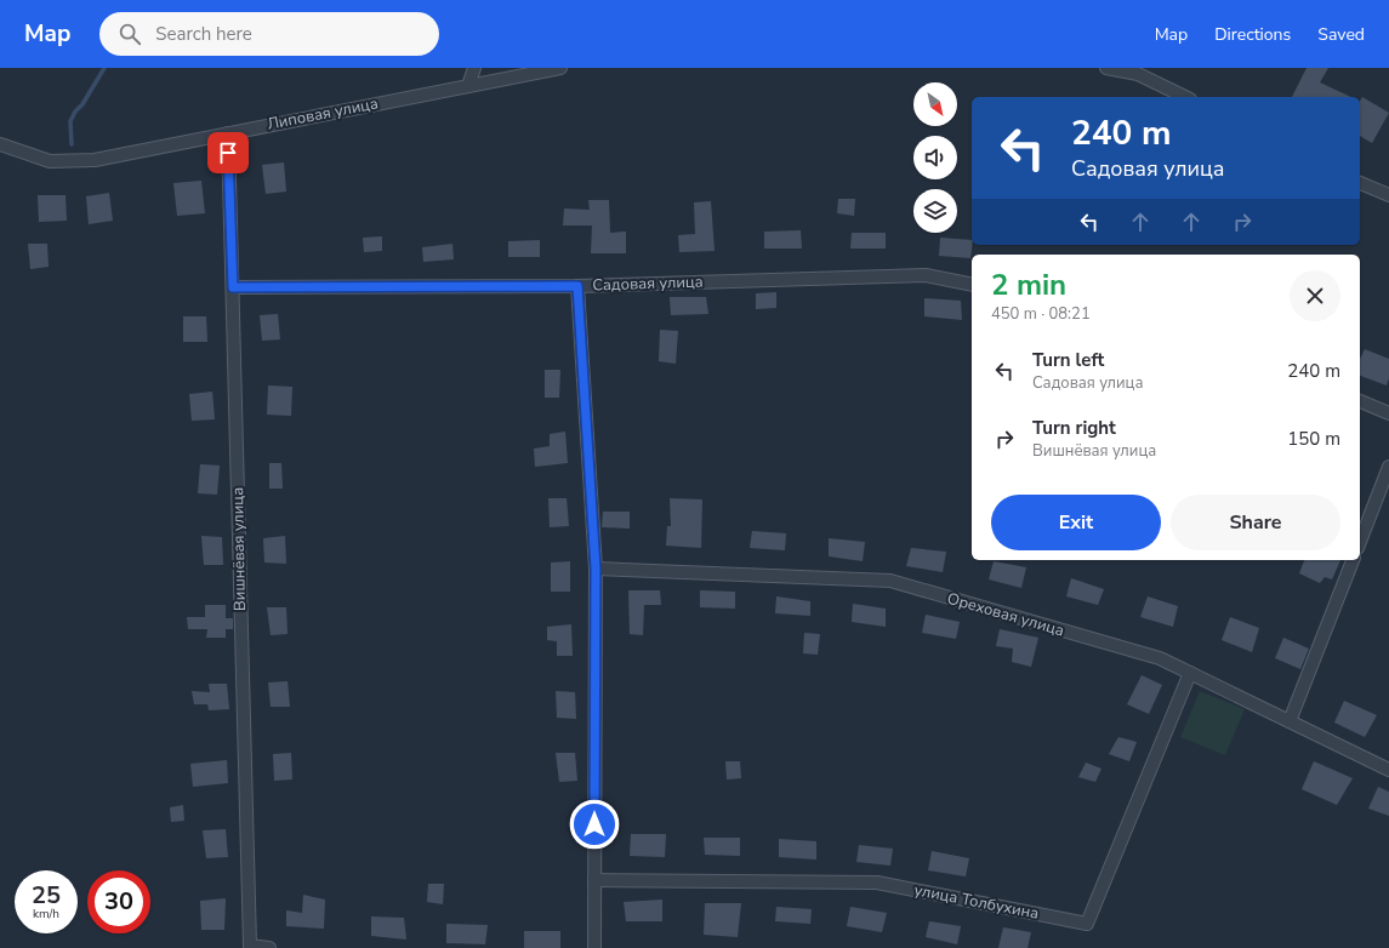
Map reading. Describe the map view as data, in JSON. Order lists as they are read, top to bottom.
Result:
{
  "streets": {
    "street": [
      "Липовая улица",
      "Садовая улица",
      "Вишнёвая улица",
      "Ореховая улица",
      "улица Толбухина"
    ]
  },
  "crossings": [
    ["Липовая улица", "Вишнёвая улица"],
    ["Садовая улица", "Вишнёвая улица"],
    ["Ореховая улица", "улица Толбухина"]
  ],
  "north": "bottom right",
  "page": {
    "header": "Map",
    "search": "Search here",
    "nav": ["Map", "Directions", "Saved"],
    "turn": ["240 m", "Садовая улица"],
    "heading": ["2 min", "450 m · 08:21"],
    "list": [
      {
        "name": "Turn left",
        "note": "Садовая улица",
        "value": "240 m"
      },
      {
        "name": "Turn right",
        "note": "Вишнёвая улица",
        "value": "150 m"
      }
    ],
    "buttons": ["Exit", "Share"],
    "speed": "25 km/h",
    "limit": "30"
  }
}
